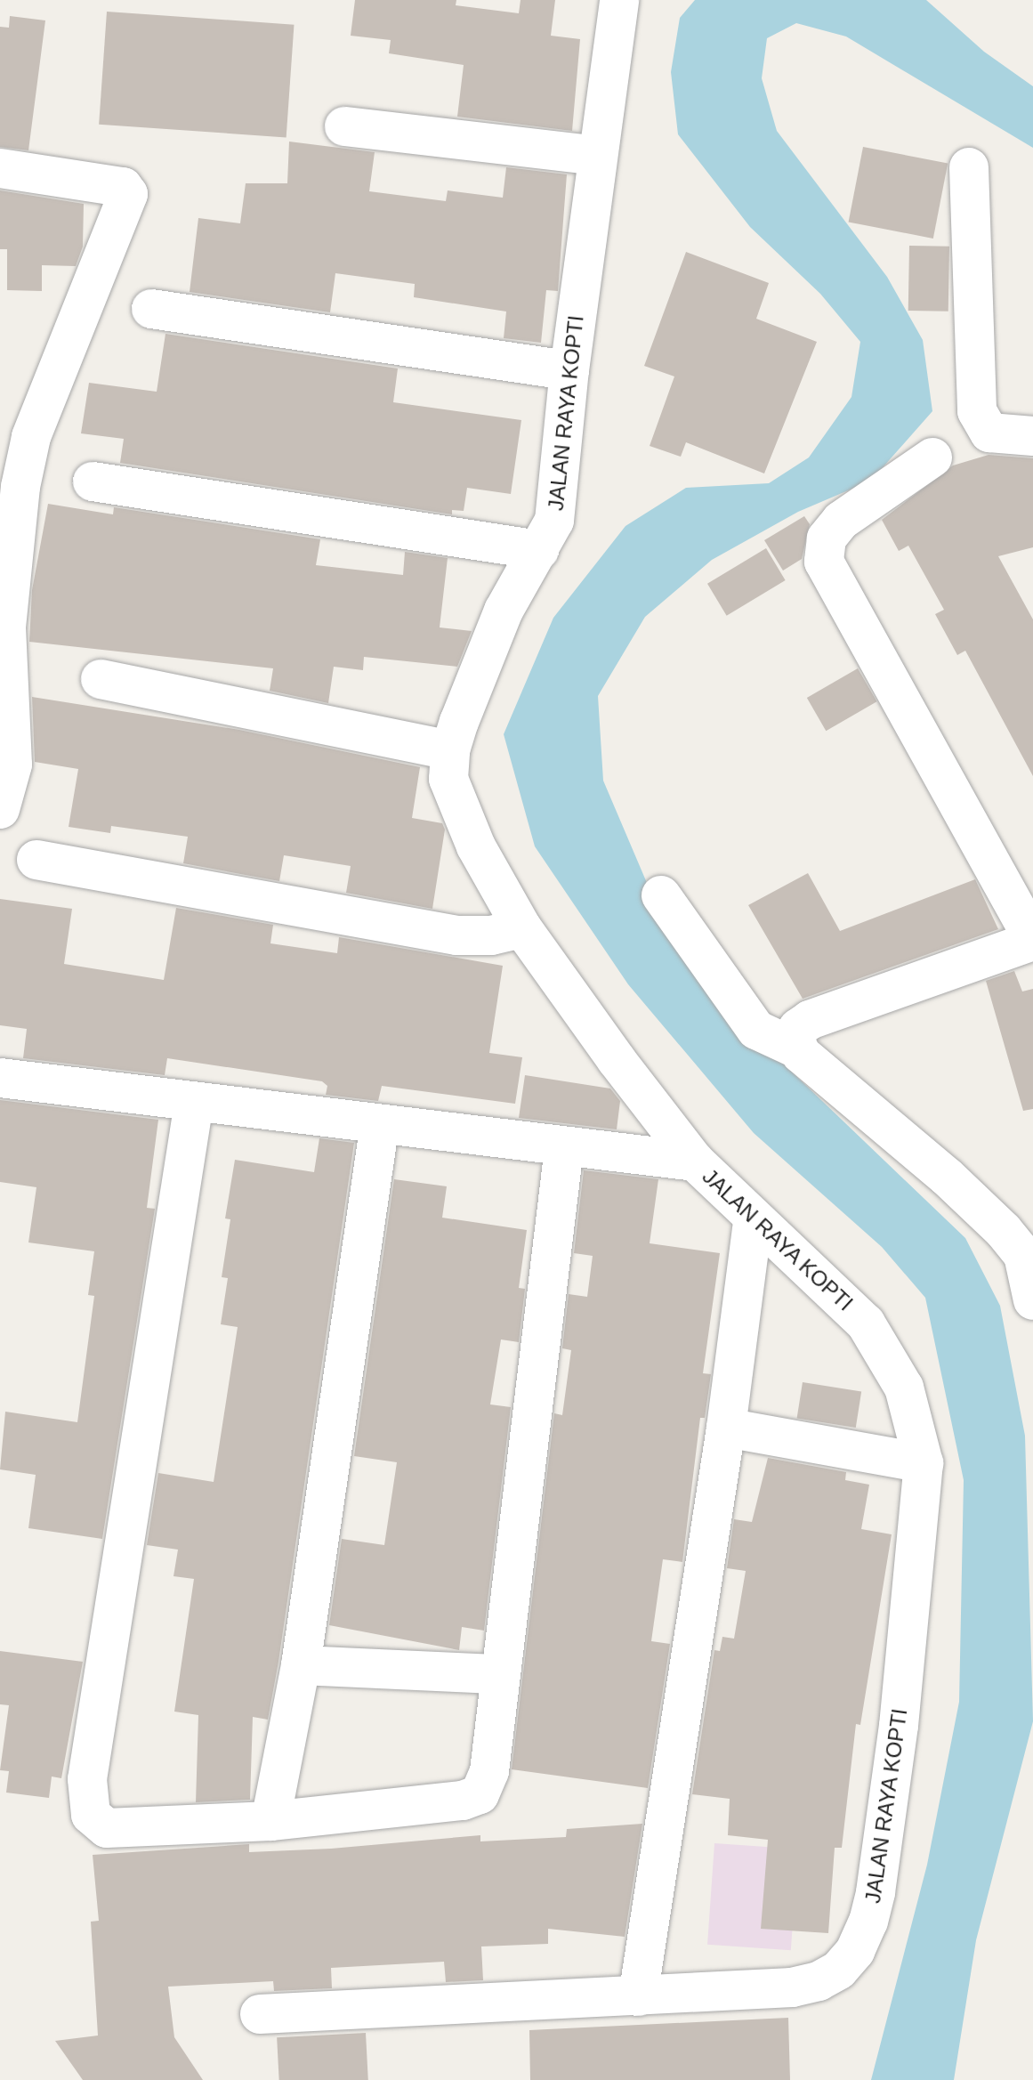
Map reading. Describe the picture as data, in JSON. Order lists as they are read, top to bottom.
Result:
{
  "streets": {
    "street": ["JALAN RAYA KOPTI"]
  }
}
